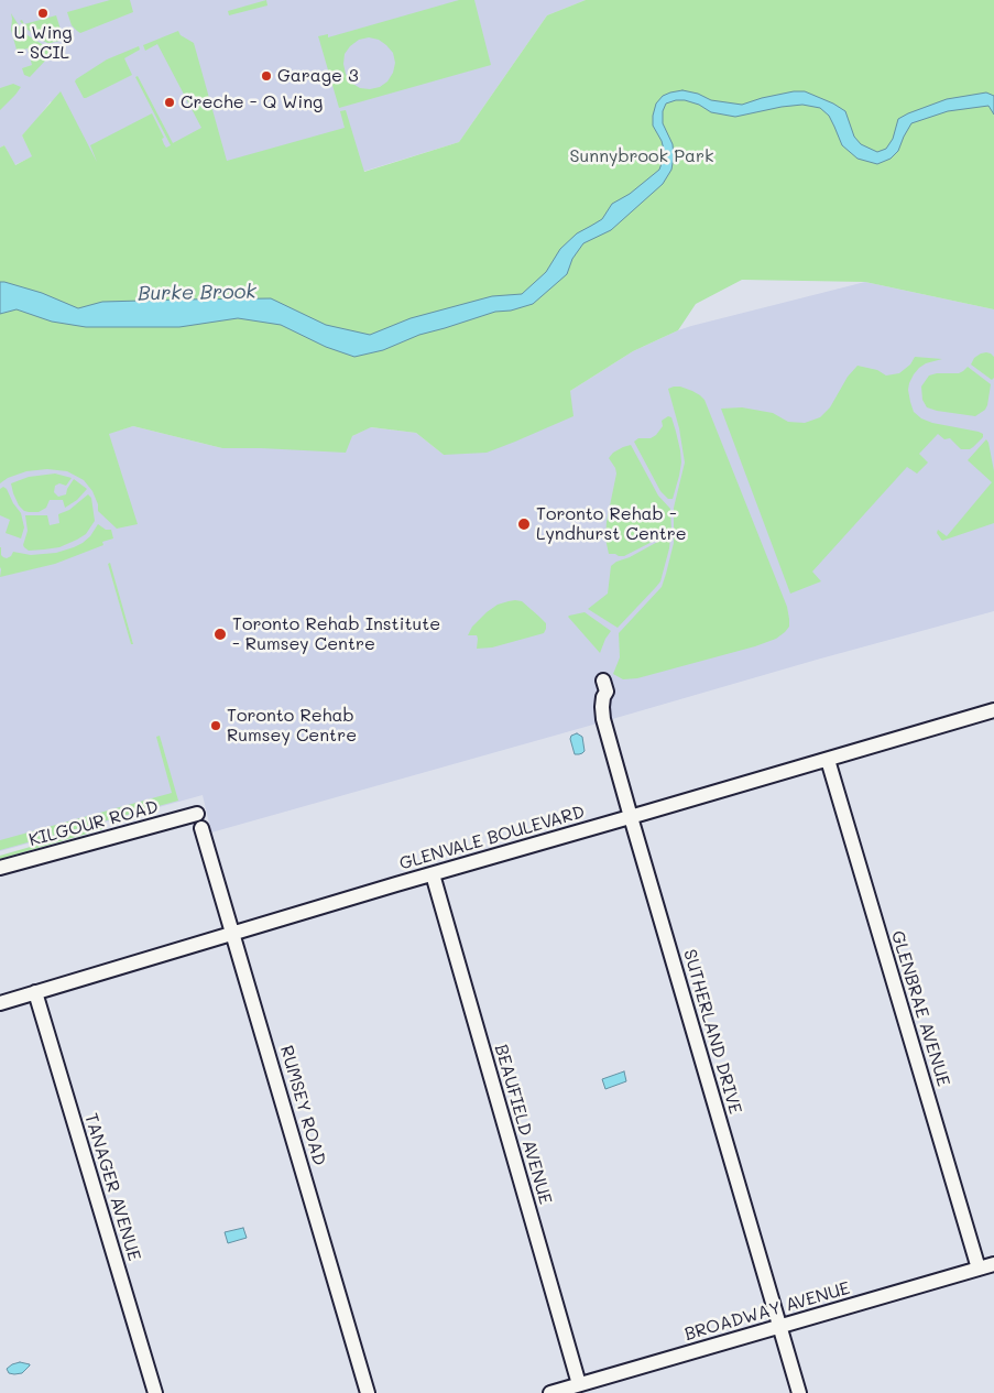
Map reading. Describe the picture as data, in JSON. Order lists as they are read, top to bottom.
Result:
{
  "streets": {
    "street": [
      "KILGOUR ROAD",
      "GLENVALE BOULEVARD",
      "GLENBRAE AVENUE",
      "SUTHERLAND DRIVE",
      "RUMSEY ROAD",
      "BEAUFIELD AVENUE",
      "TANAGER AVENUE",
      "BROADWAY AVENUE"
    ]
  },
  "crossings": [
    ["GLENVALE BOULEVARD", "GLENBRAE AVENUE"],
    ["GLENVALE BOULEVARD", "SUTHERLAND DRIVE"],
    ["GLENVALE BOULEVARD", "RUMSEY ROAD"],
    ["GLENVALE BOULEVARD", "BEAUFIELD AVENUE"],
    ["GLENVALE BOULEVARD", "TANAGER AVENUE"],
    ["GLENBRAE AVENUE", "BROADWAY AVENUE"],
    ["SUTHERLAND DRIVE", "BROADWAY AVENUE"],
    ["BEAUFIELD AVENUE", "BROADWAY AVENUE"]
  ],
  "water": ["Burke Brook"],
  "parks": ["Sunnybrook Park"],
  "places": [
    "U Wing - SCIL",
    "Garage 3",
    "Creche - Q Wing",
    "Toronto Rehab - Lyndhurst Centre",
    "Toronto Rehab Institute - Rumsey Centre",
    "Toronto Rehab Rumsey Centre"
  ]
}
